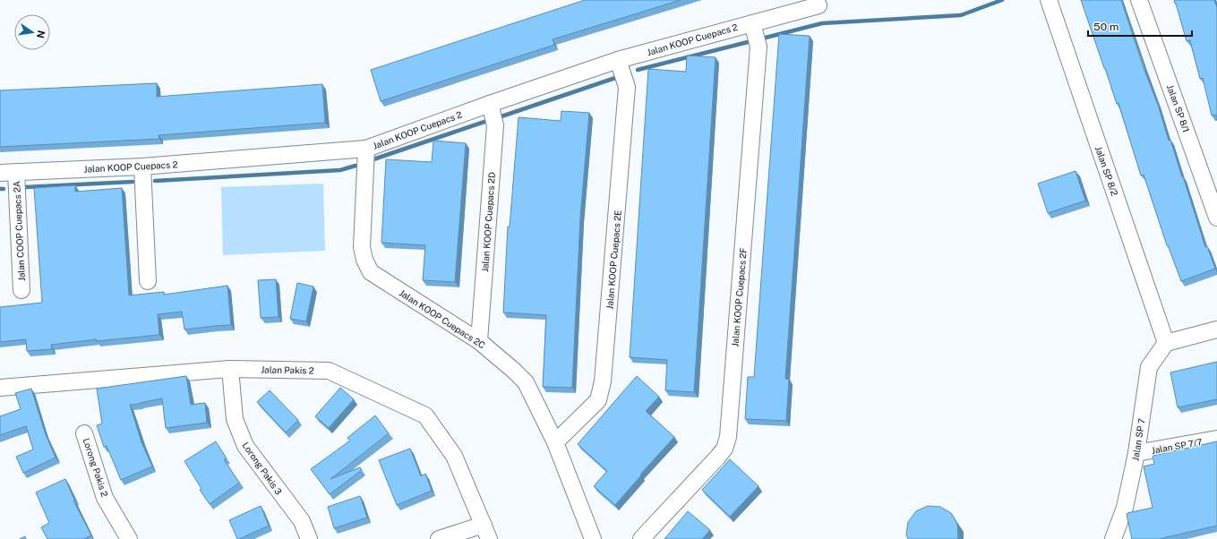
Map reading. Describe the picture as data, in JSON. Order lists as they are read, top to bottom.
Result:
{
  "streets": {
    "street": [
      "Jalan KOOP Cuepacs 2",
      "Jalan SP 8/1",
      "Jalan SP 8/2",
      "Jalan KOOP Cuepacs 2D",
      "Jalan COOP Cuepacs 2A",
      "Jalan KOOP Cuepacs 2E",
      "Jalan KOOP Cuepacs 2F",
      "Jalan KOOP Cuepacs 2C",
      "Jalan Pakis 2",
      "Jalan SP 7",
      "Jalan SP 7/7",
      "Lorong Pakis 2",
      "Lorong Pakis 3"
    ]
  },
  "crossings": [
    ["Jalan KOOP Cuepacs 2", "Jalan KOOP Cuepacs 2D"],
    ["Jalan KOOP Cuepacs 2", "Jalan COOP Cuepacs 2A"],
    ["Jalan KOOP Cuepacs 2", "Jalan KOOP Cuepacs 2E"],
    ["Jalan KOOP Cuepacs 2", "Jalan KOOP Cuepacs 2F"],
    ["Jalan KOOP Cuepacs 2", "Jalan KOOP Cuepacs 2C"],
    ["Jalan SP 8/2", "Jalan SP 7"],
    ["Jalan KOOP Cuepacs 2D", "Jalan KOOP Cuepacs 2C"],
    ["Jalan KOOP Cuepacs 2E", "Jalan KOOP Cuepacs 2C"],
    ["Jalan Pakis 2", "Lorong Pakis 3"],
    ["Jalan SP 7", "Jalan SP 7/7"]
  ],
  "scale_bar": "50 m",
  "north": "right"
}
